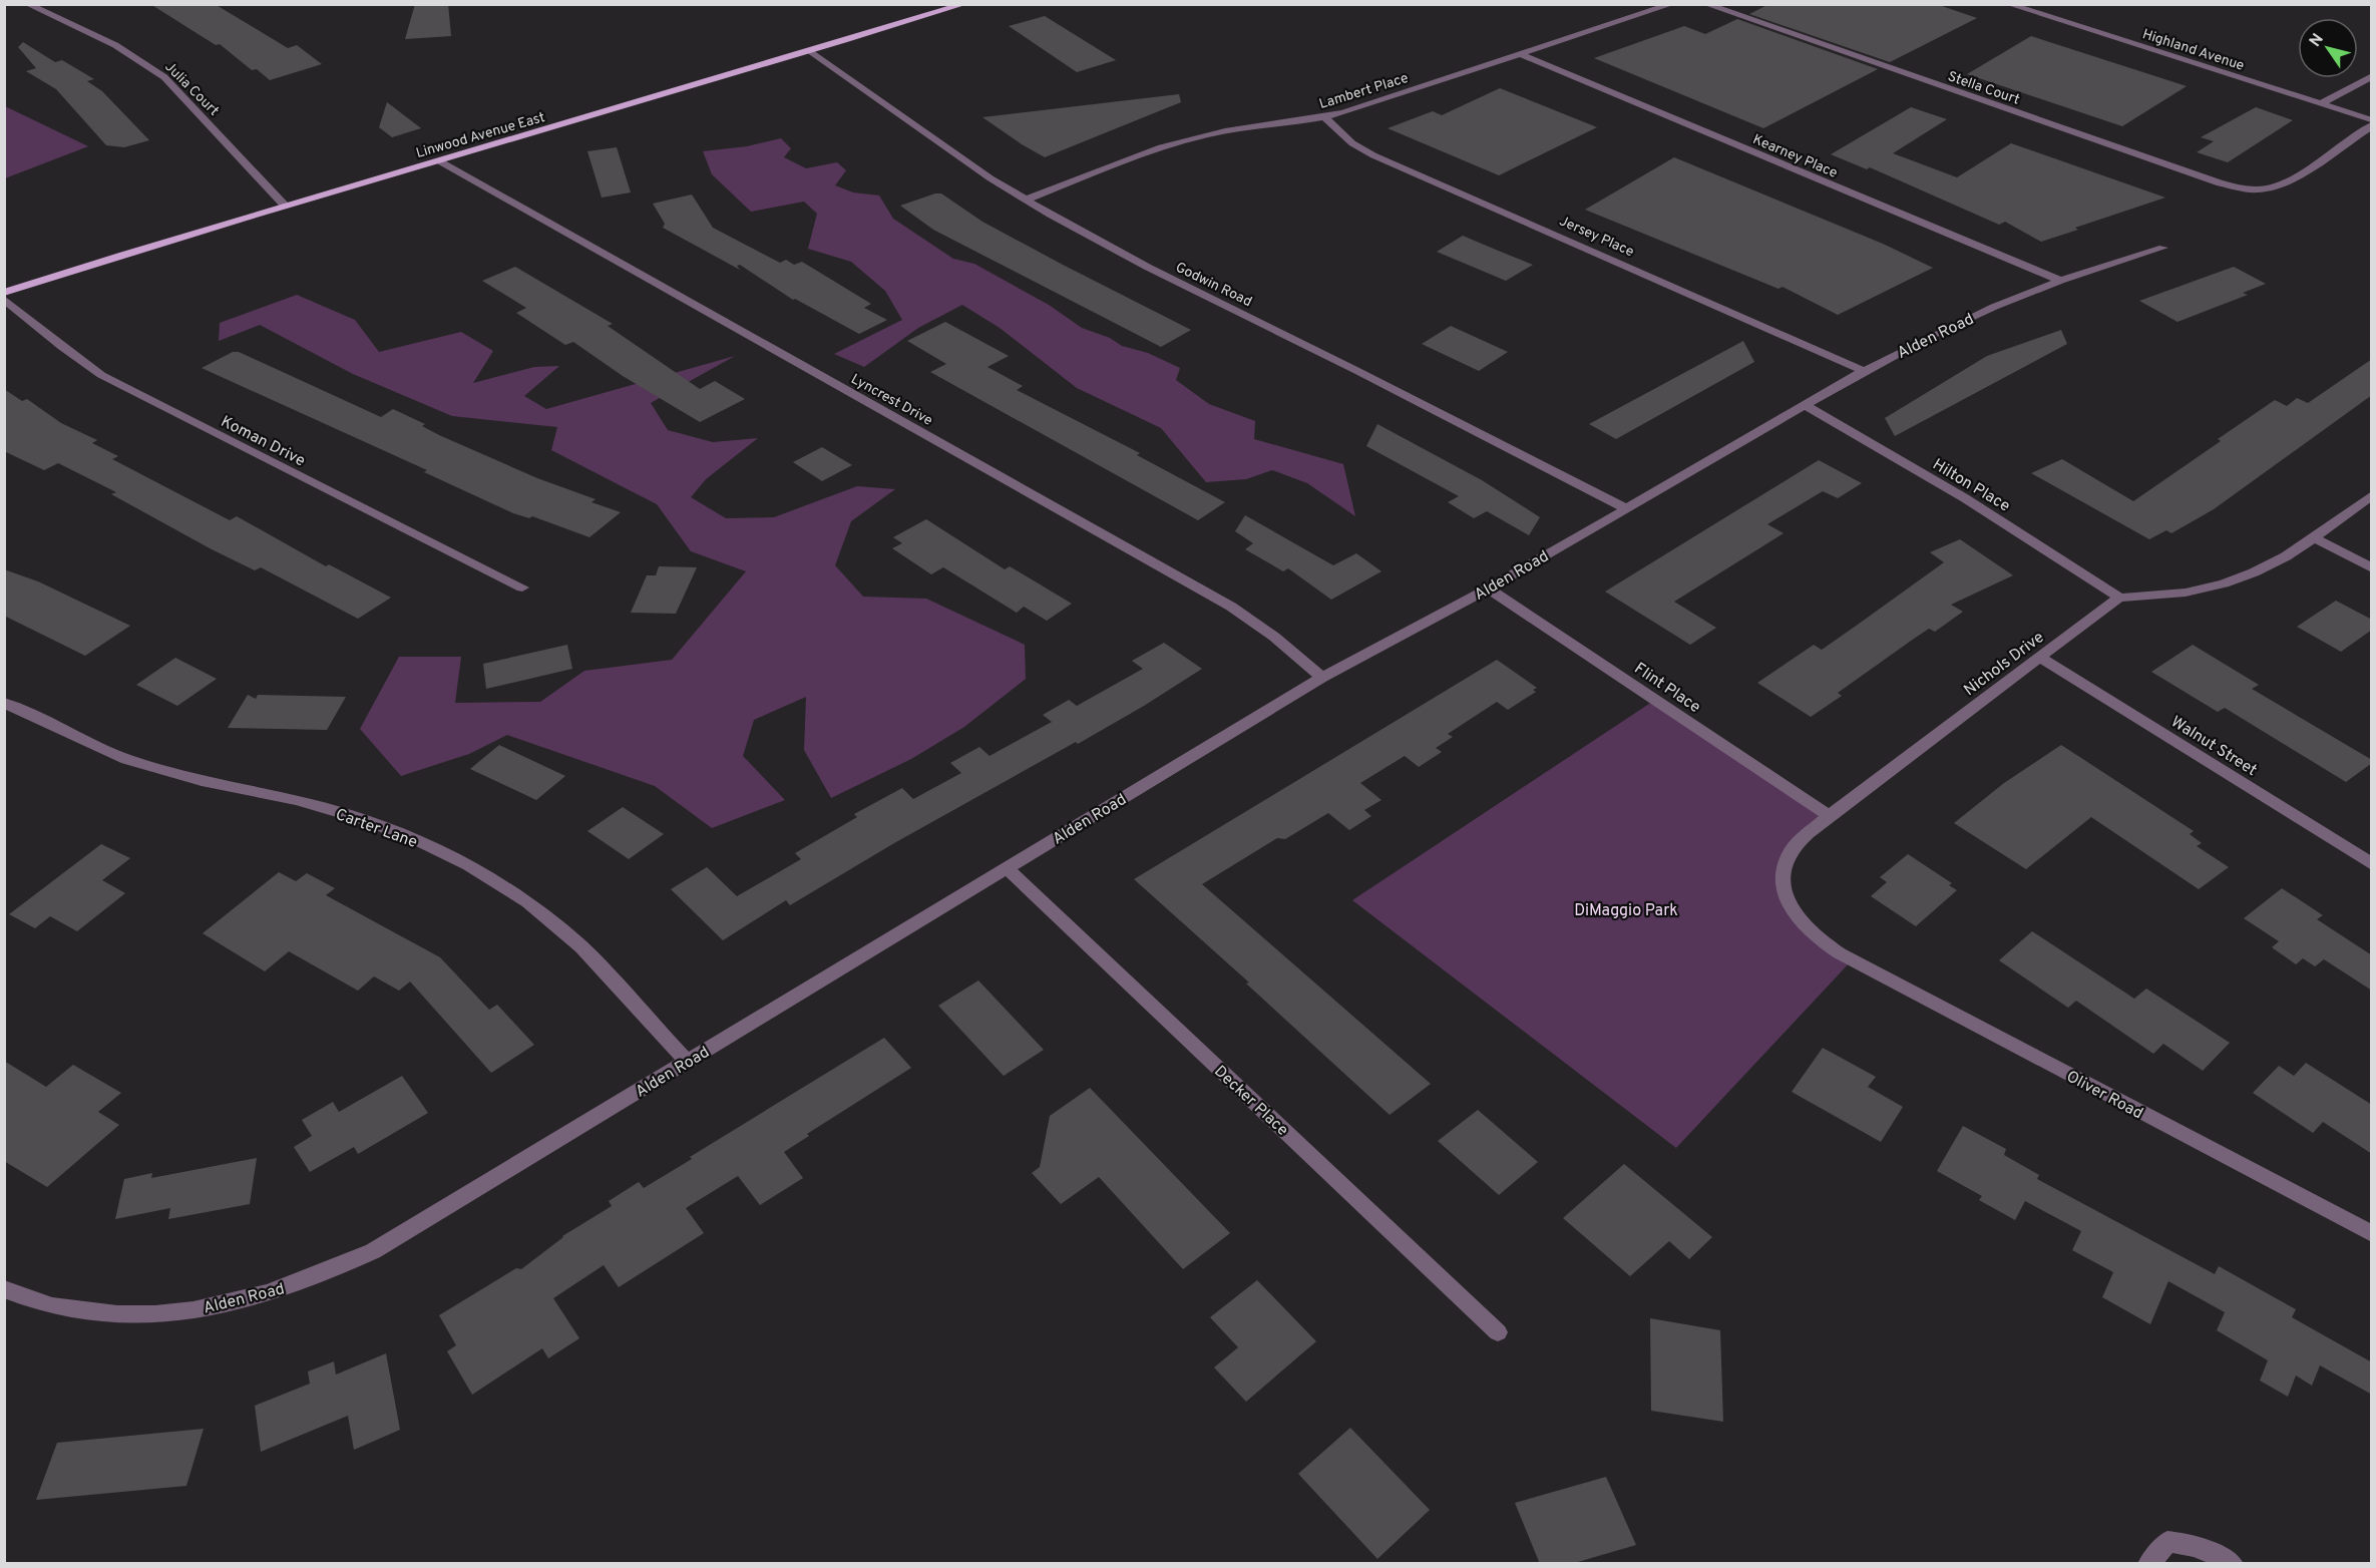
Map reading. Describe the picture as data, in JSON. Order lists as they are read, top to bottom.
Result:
{
  "streets": {
    "main road": ["Linwood Avenue East"],
    "street": [
      "Highland Avenue",
      "Stella Court",
      "Julia Court",
      "Lambert Place",
      "Kearney Place",
      "Jersey Place",
      "Godwin Road",
      "Alden Road",
      "Lyncrest Drive",
      "Koman Drive",
      "Hilton Place",
      "Nichols Drive",
      "Flint Place",
      "Walnut Street",
      "Carter Lane",
      "Oliver Road",
      "Decker Place"
    ]
  },
  "crossings": [
    ["Julia Court", "Linwood Avenue East"],
    ["Lambert Place", "Kearney Place"],
    ["Lambert Place", "Jersey Place"],
    ["Lambert Place", "Godwin Road"],
    ["Linwood Avenue East", "Godwin Road"],
    ["Linwood Avenue East", "Lyncrest Drive"],
    ["Kearney Place", "Alden Road"],
    ["Jersey Place", "Alden Road"],
    ["Godwin Road", "Alden Road"],
    ["Alden Road", "Lyncrest Drive"],
    ["Alden Road", "Hilton Place"],
    ["Alden Road", "Flint Place"],
    ["Alden Road", "Carter Lane"],
    ["Alden Road", "Decker Place"],
    ["Hilton Place", "Nichols Drive"],
    ["Nichols Drive", "Flint Place"],
    ["Nichols Drive", "Walnut Street"],
    ["Nichols Drive", "Oliver Road"]
  ],
  "parks": ["DiMaggio Park"],
  "north": "top left"
}
